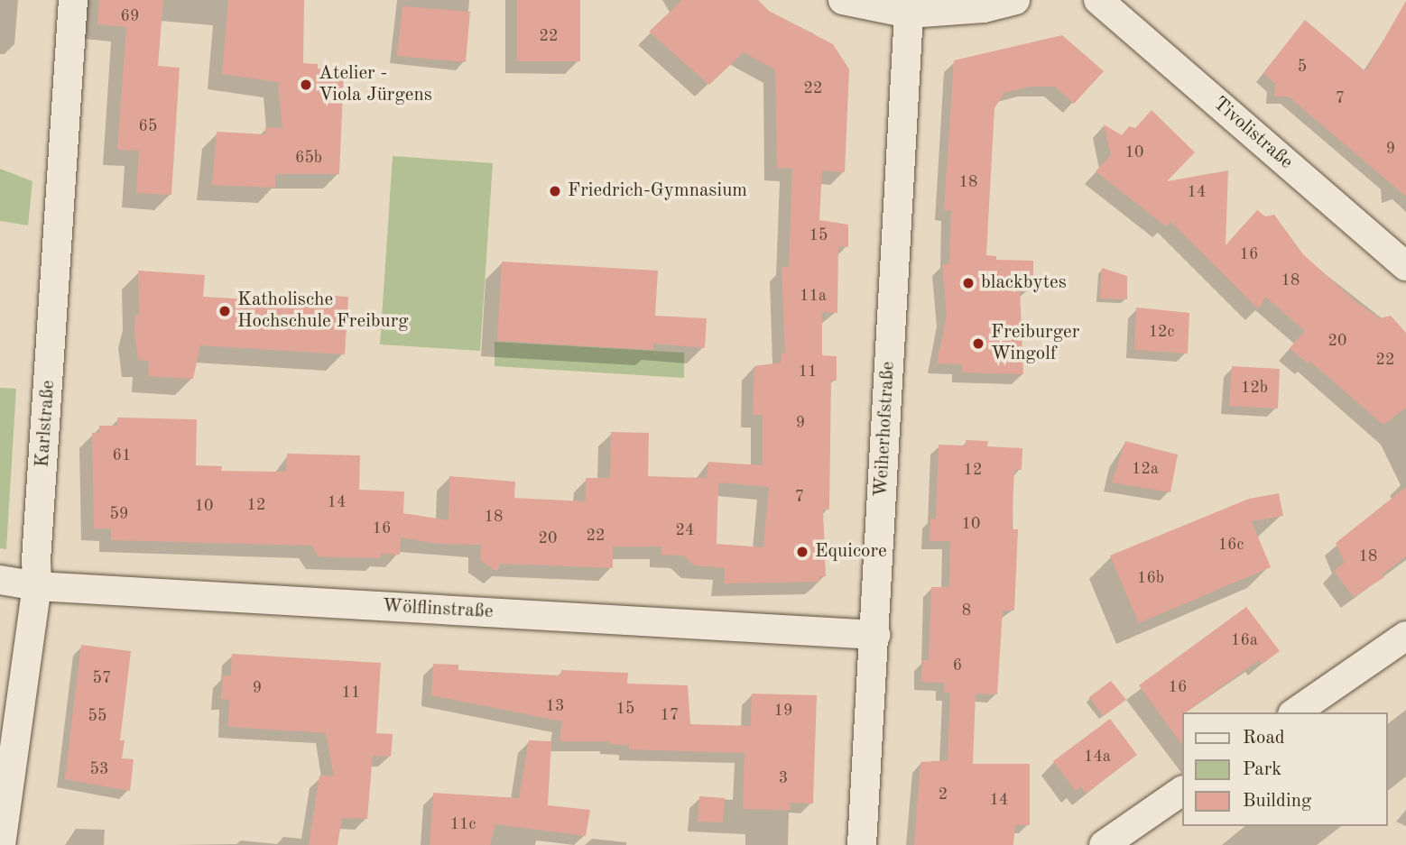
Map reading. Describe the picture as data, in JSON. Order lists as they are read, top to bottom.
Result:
{
  "streets": {
    "street": [
      "Tivolistraße",
      "Karlstraße",
      "Weiherhofstraße",
      "Wölflinstraße"
    ]
  },
  "crossings": [
    ["Karlstraße", "Wölflinstraße"],
    ["Weiherhofstraße", "Wölflinstraße"]
  ],
  "places": [
    "Atelier - Viola Jürgens",
    "Friedrich-Gymnasium",
    "blackbytes",
    "Katholische Hochschule Freiburg",
    "Freiburger Wingolf",
    "Equicore"
  ],
  "house_numbers": [
    "69",
    "22",
    "5",
    "22",
    "7",
    "65",
    "9",
    "10",
    "65b",
    "18",
    "14",
    "15",
    "16",
    "18",
    "11a",
    "12c",
    "20",
    "22",
    "11",
    "12b",
    "9",
    "61",
    "12a",
    "12",
    "7",
    "14",
    "12",
    "10",
    "59",
    "18",
    "10",
    "16",
    "24",
    "22",
    "20",
    "16c",
    "18",
    "16b",
    "8",
    "16a",
    "6",
    "57",
    "16",
    "9",
    "11",
    "13",
    "15",
    "19",
    "17",
    "55",
    "14a",
    "53",
    "3",
    "2",
    "14",
    "11c"
  ],
  "legend": ["Road", "Park", "Building"]
}
